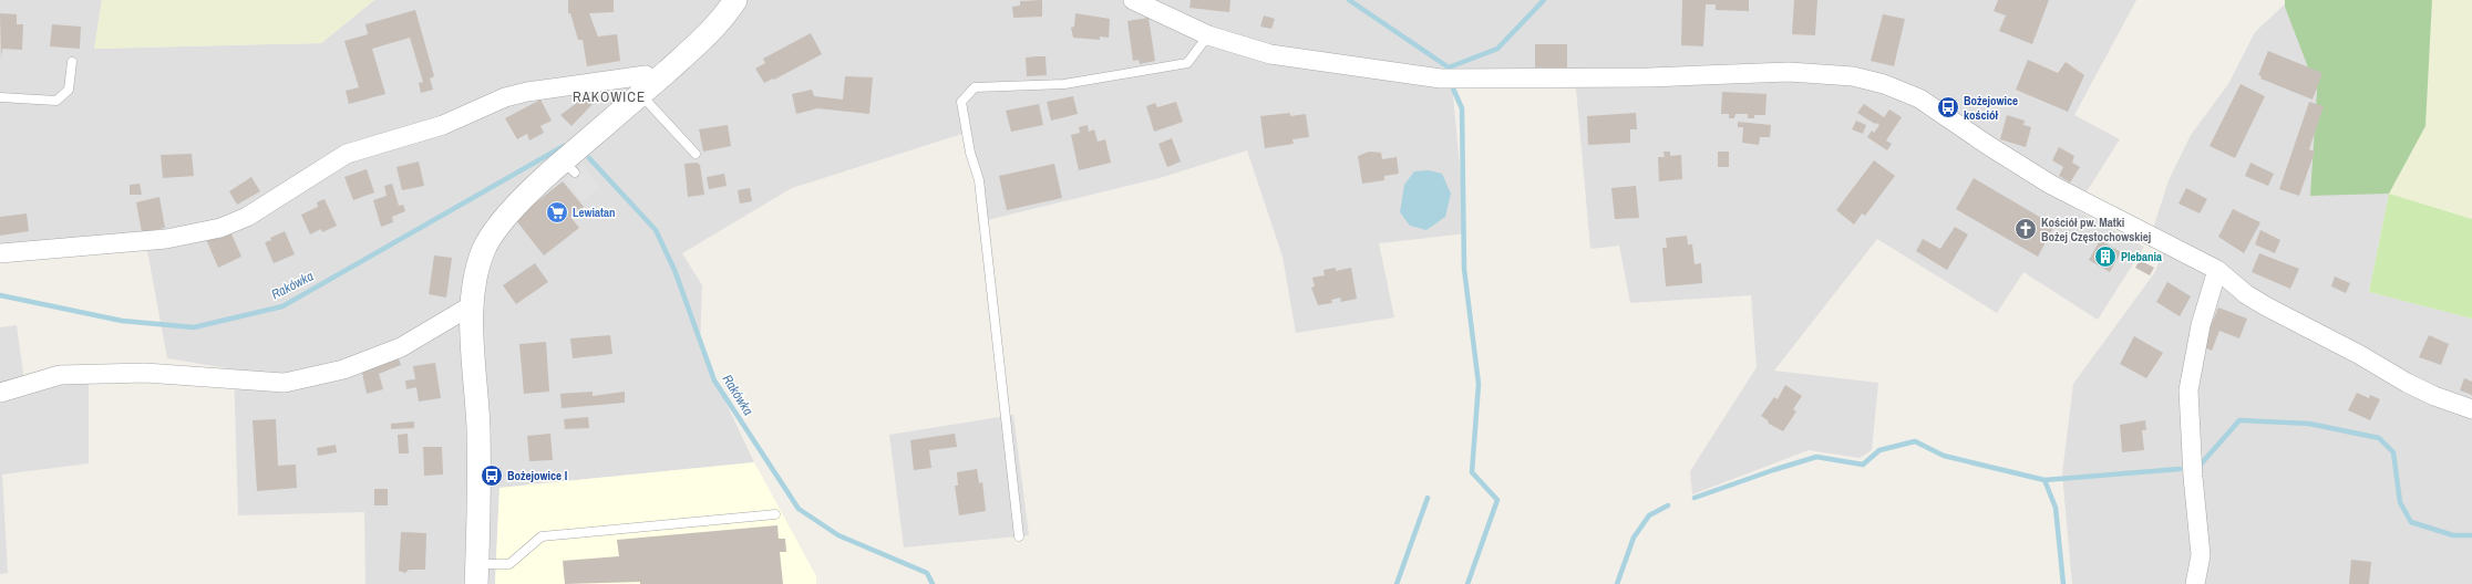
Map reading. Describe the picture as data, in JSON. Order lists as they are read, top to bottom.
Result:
{
  "districts": ["RAKOWICE"],
  "water": ["Rakówka"],
  "places": {
    "bus stop": ["Bożejowice kościół", "Bożejowice I"],
    "supermarket": ["Lewiatan"],
    "church": ["Kościół pw. Matki Bożej Częstochowskiej"],
    "building": ["Plebania"]
  }
}
